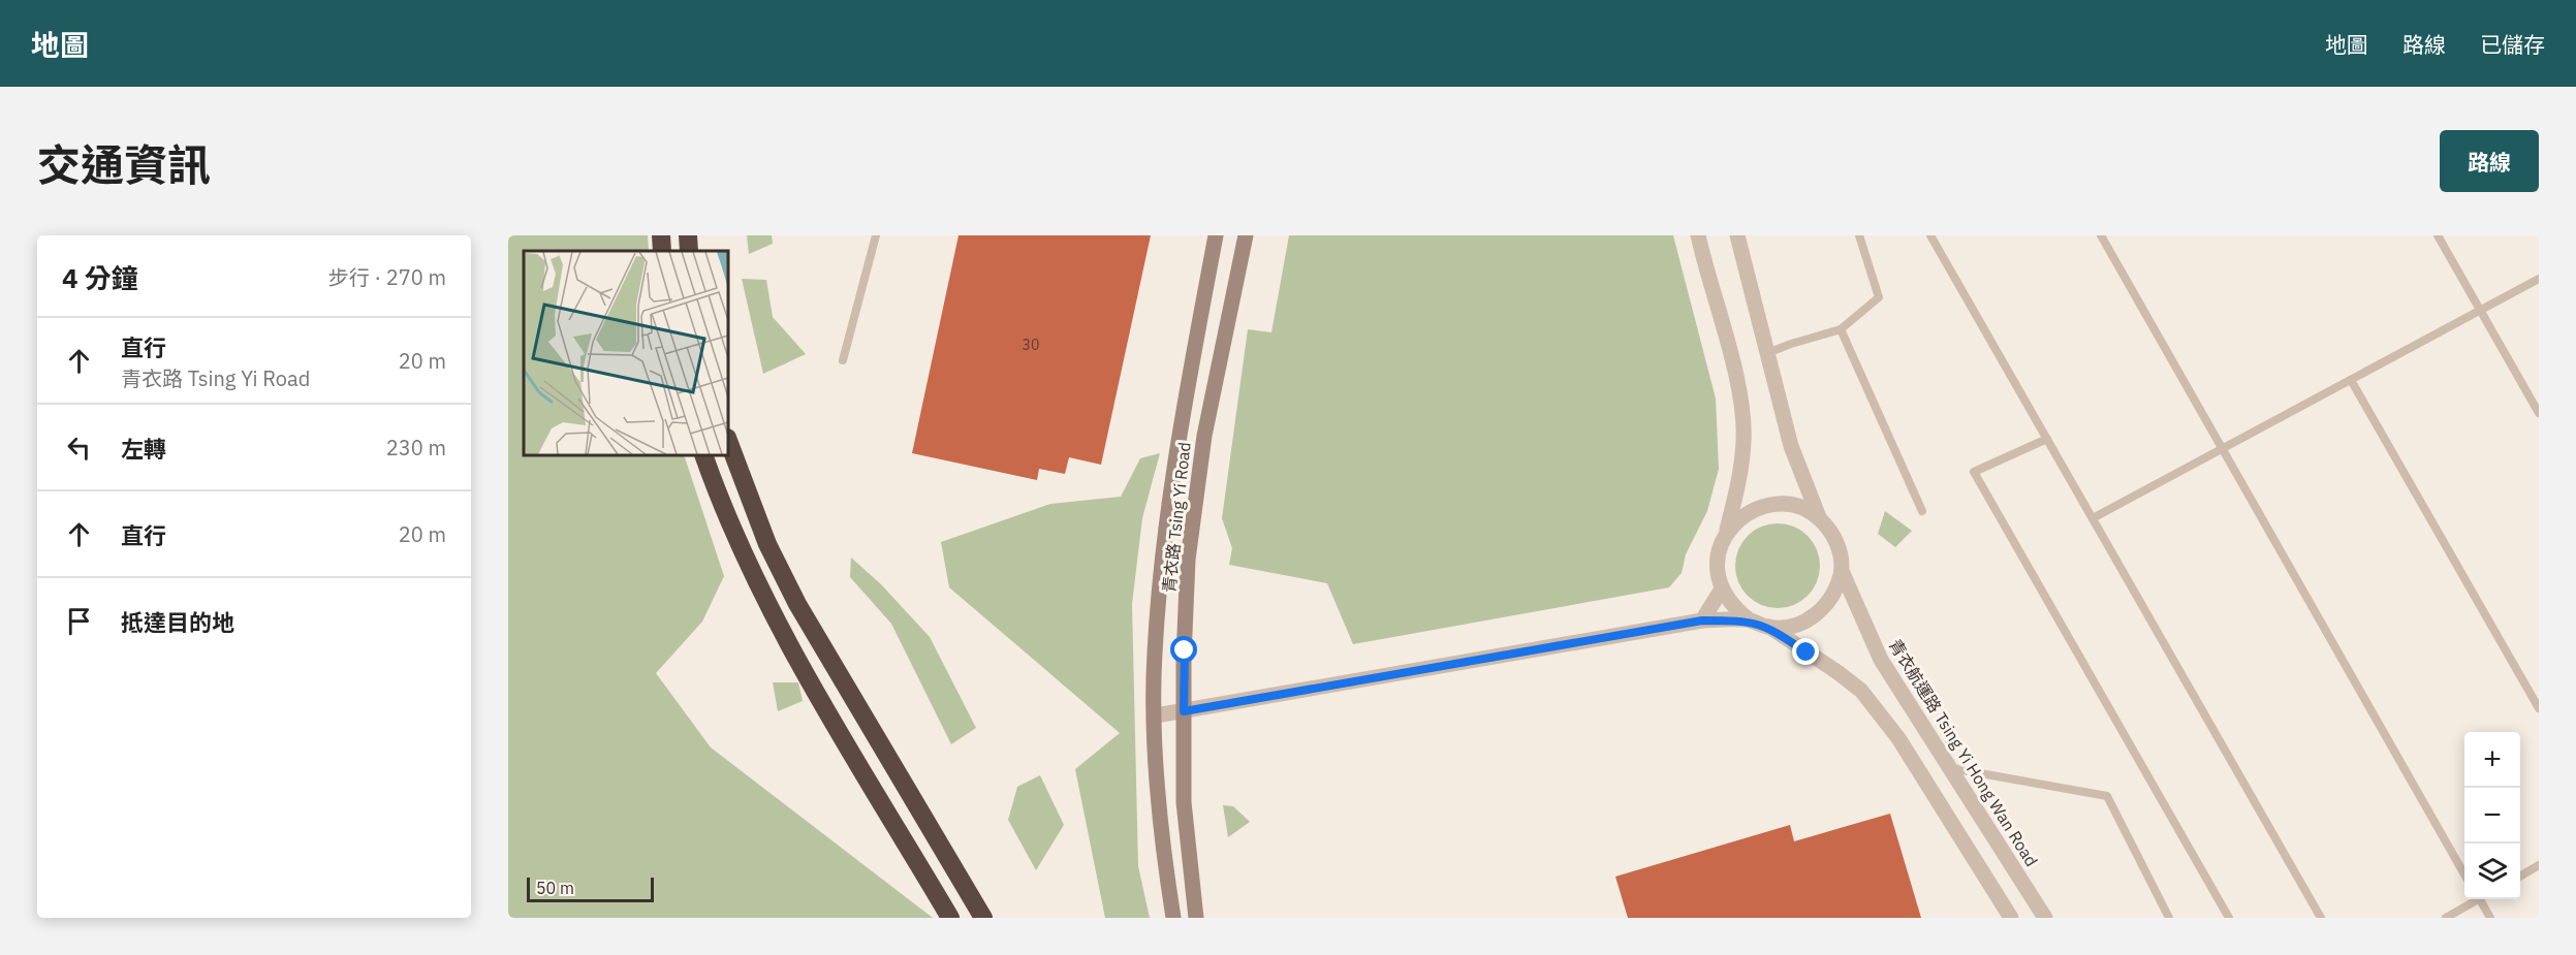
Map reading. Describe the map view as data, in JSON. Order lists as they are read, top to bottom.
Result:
{
  "streets": {
    "main road": ["青衣路 Tsing Yi Road"],
    "street": ["青衣航運路 Tsing Yi Hong Wan Road"]
  },
  "house_numbers": ["30"],
  "scale_bar": "50 m",
  "page": {
    "header": "地圖",
    "nav": ["地圖", "路線", "已儲存"],
    "title": "交通資訊",
    "buttons": "路線",
    "heading": ["4 分鐘", "步行 · 270 m"],
    "list": [
      ["直行", "青衣路 Tsing Yi Road", "20 m"],
      ["左轉", "230 m"],
      ["直行", "20 m"],
      "抵達目的地"
    ],
    "map_buttons": ["+", "−"],
    "scale": "50 m"
  }
}
